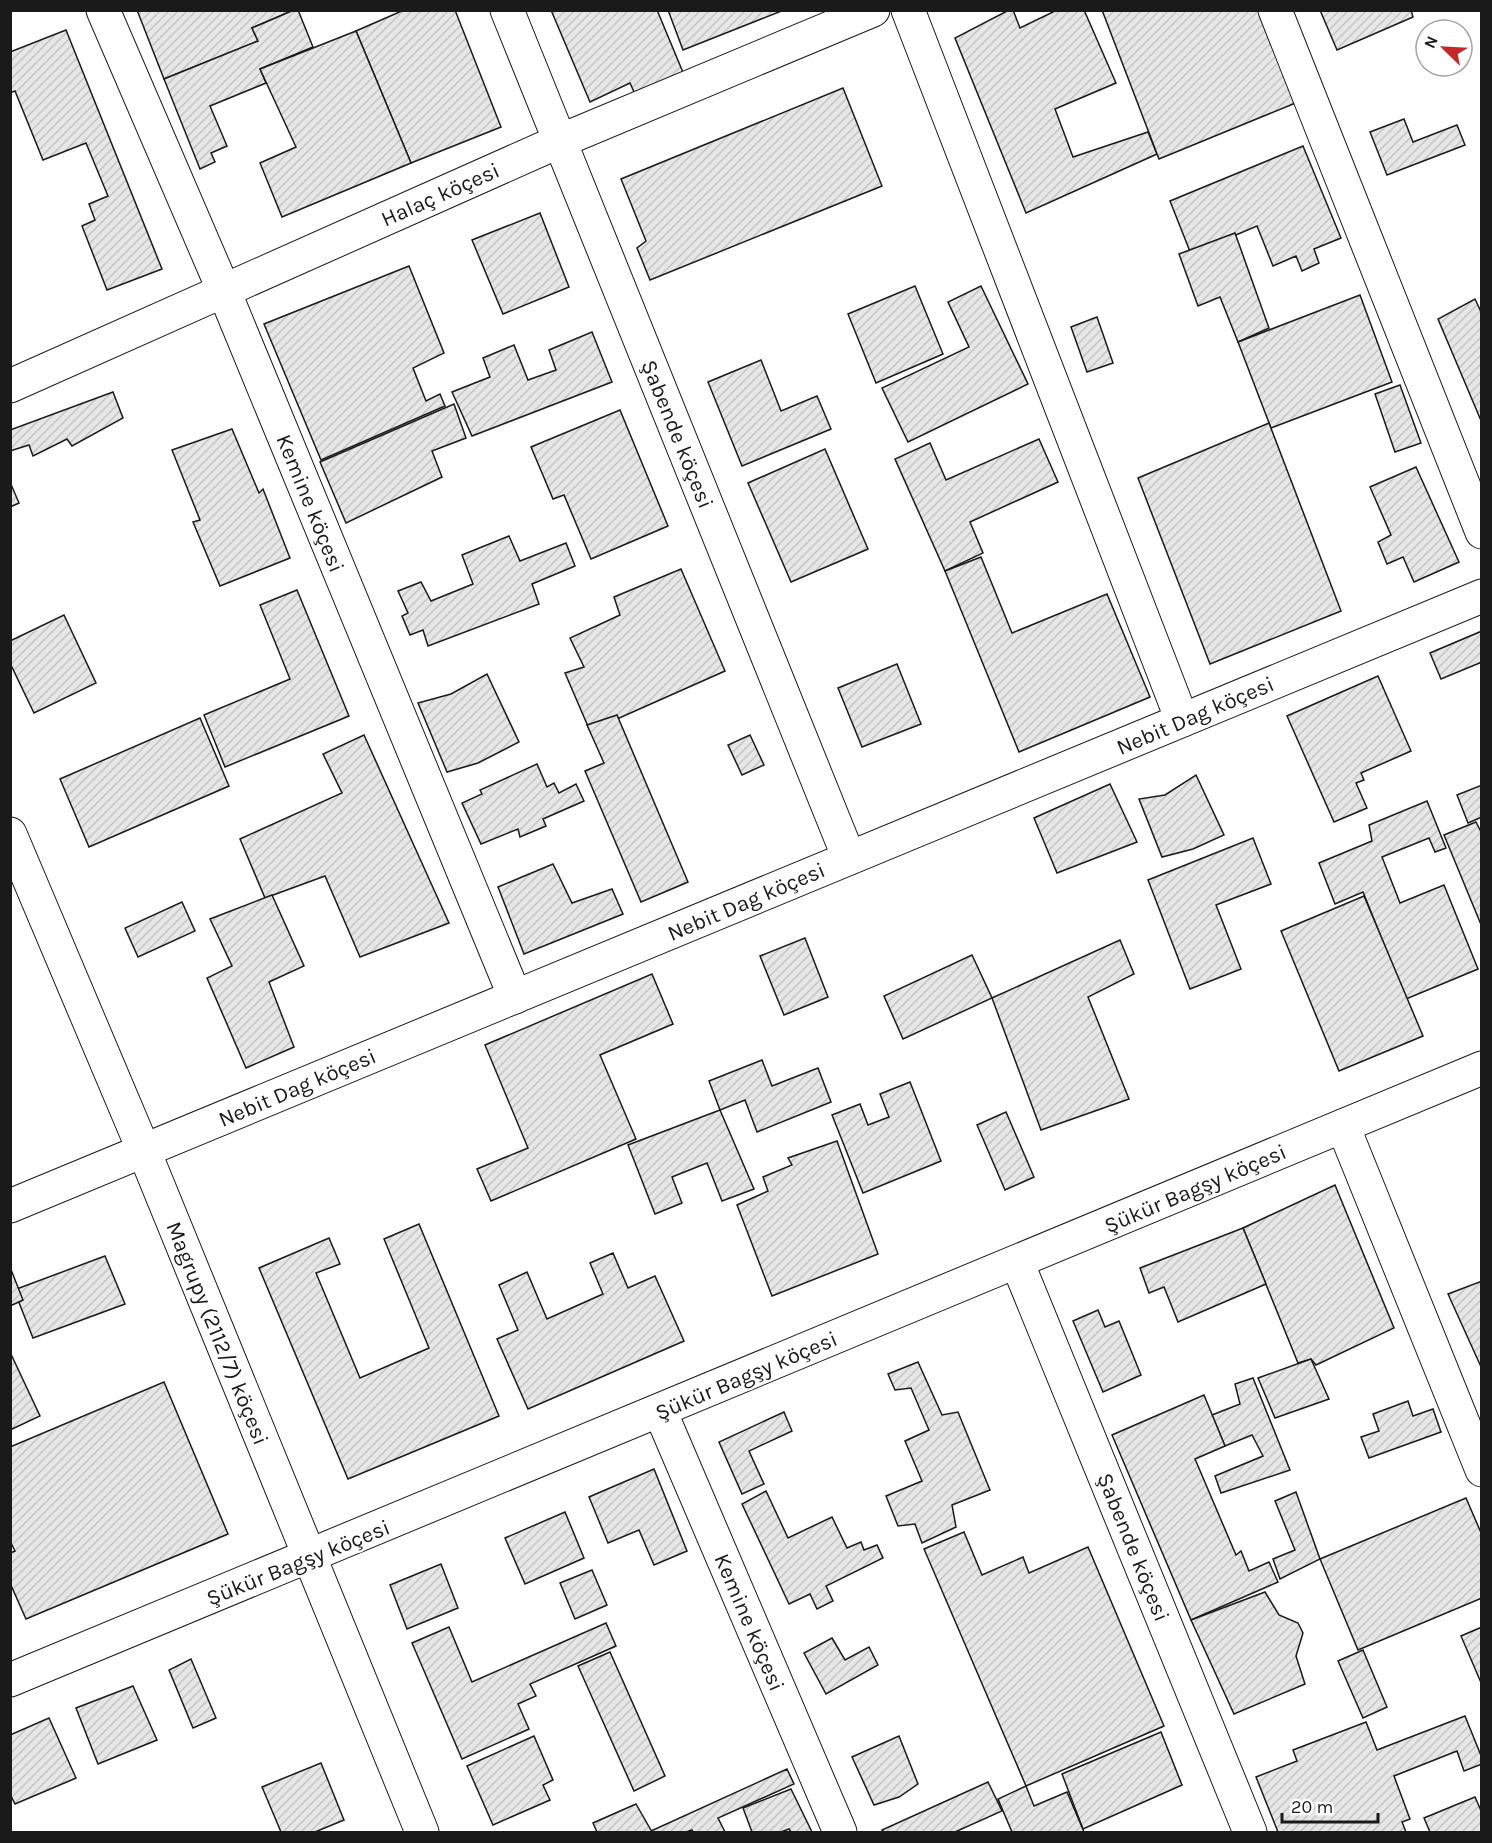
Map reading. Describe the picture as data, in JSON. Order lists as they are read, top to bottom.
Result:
{
  "streets": {
    "street": [
      "Halaç köçesi",
      "Şabende köçesi",
      "Kemine köçesi",
      "Nebit Dag köçesi",
      "Şükür Bagşy köçesi",
      "Magrupy (2112/7) köçesi"
    ]
  },
  "crossings": [
    ["Halaç köçesi", "Şabende köçesi"],
    ["Halaç köçesi", "Kemine köçesi"],
    ["Şabende köçesi", "Nebit Dag köçesi"],
    ["Şabende köçesi", "Şükür Bagşy köçesi"],
    ["Kemine köçesi", "Nebit Dag köçesi"],
    ["Kemine köçesi", "Şükür Bagşy köçesi"],
    ["Nebit Dag köçesi", "Magrupy (2112/7) köçesi"],
    ["Şükür Bagşy köçesi", "Magrupy (2112/7) köçesi"]
  ],
  "scale_bar": "20 m",
  "north": "top left"
}
